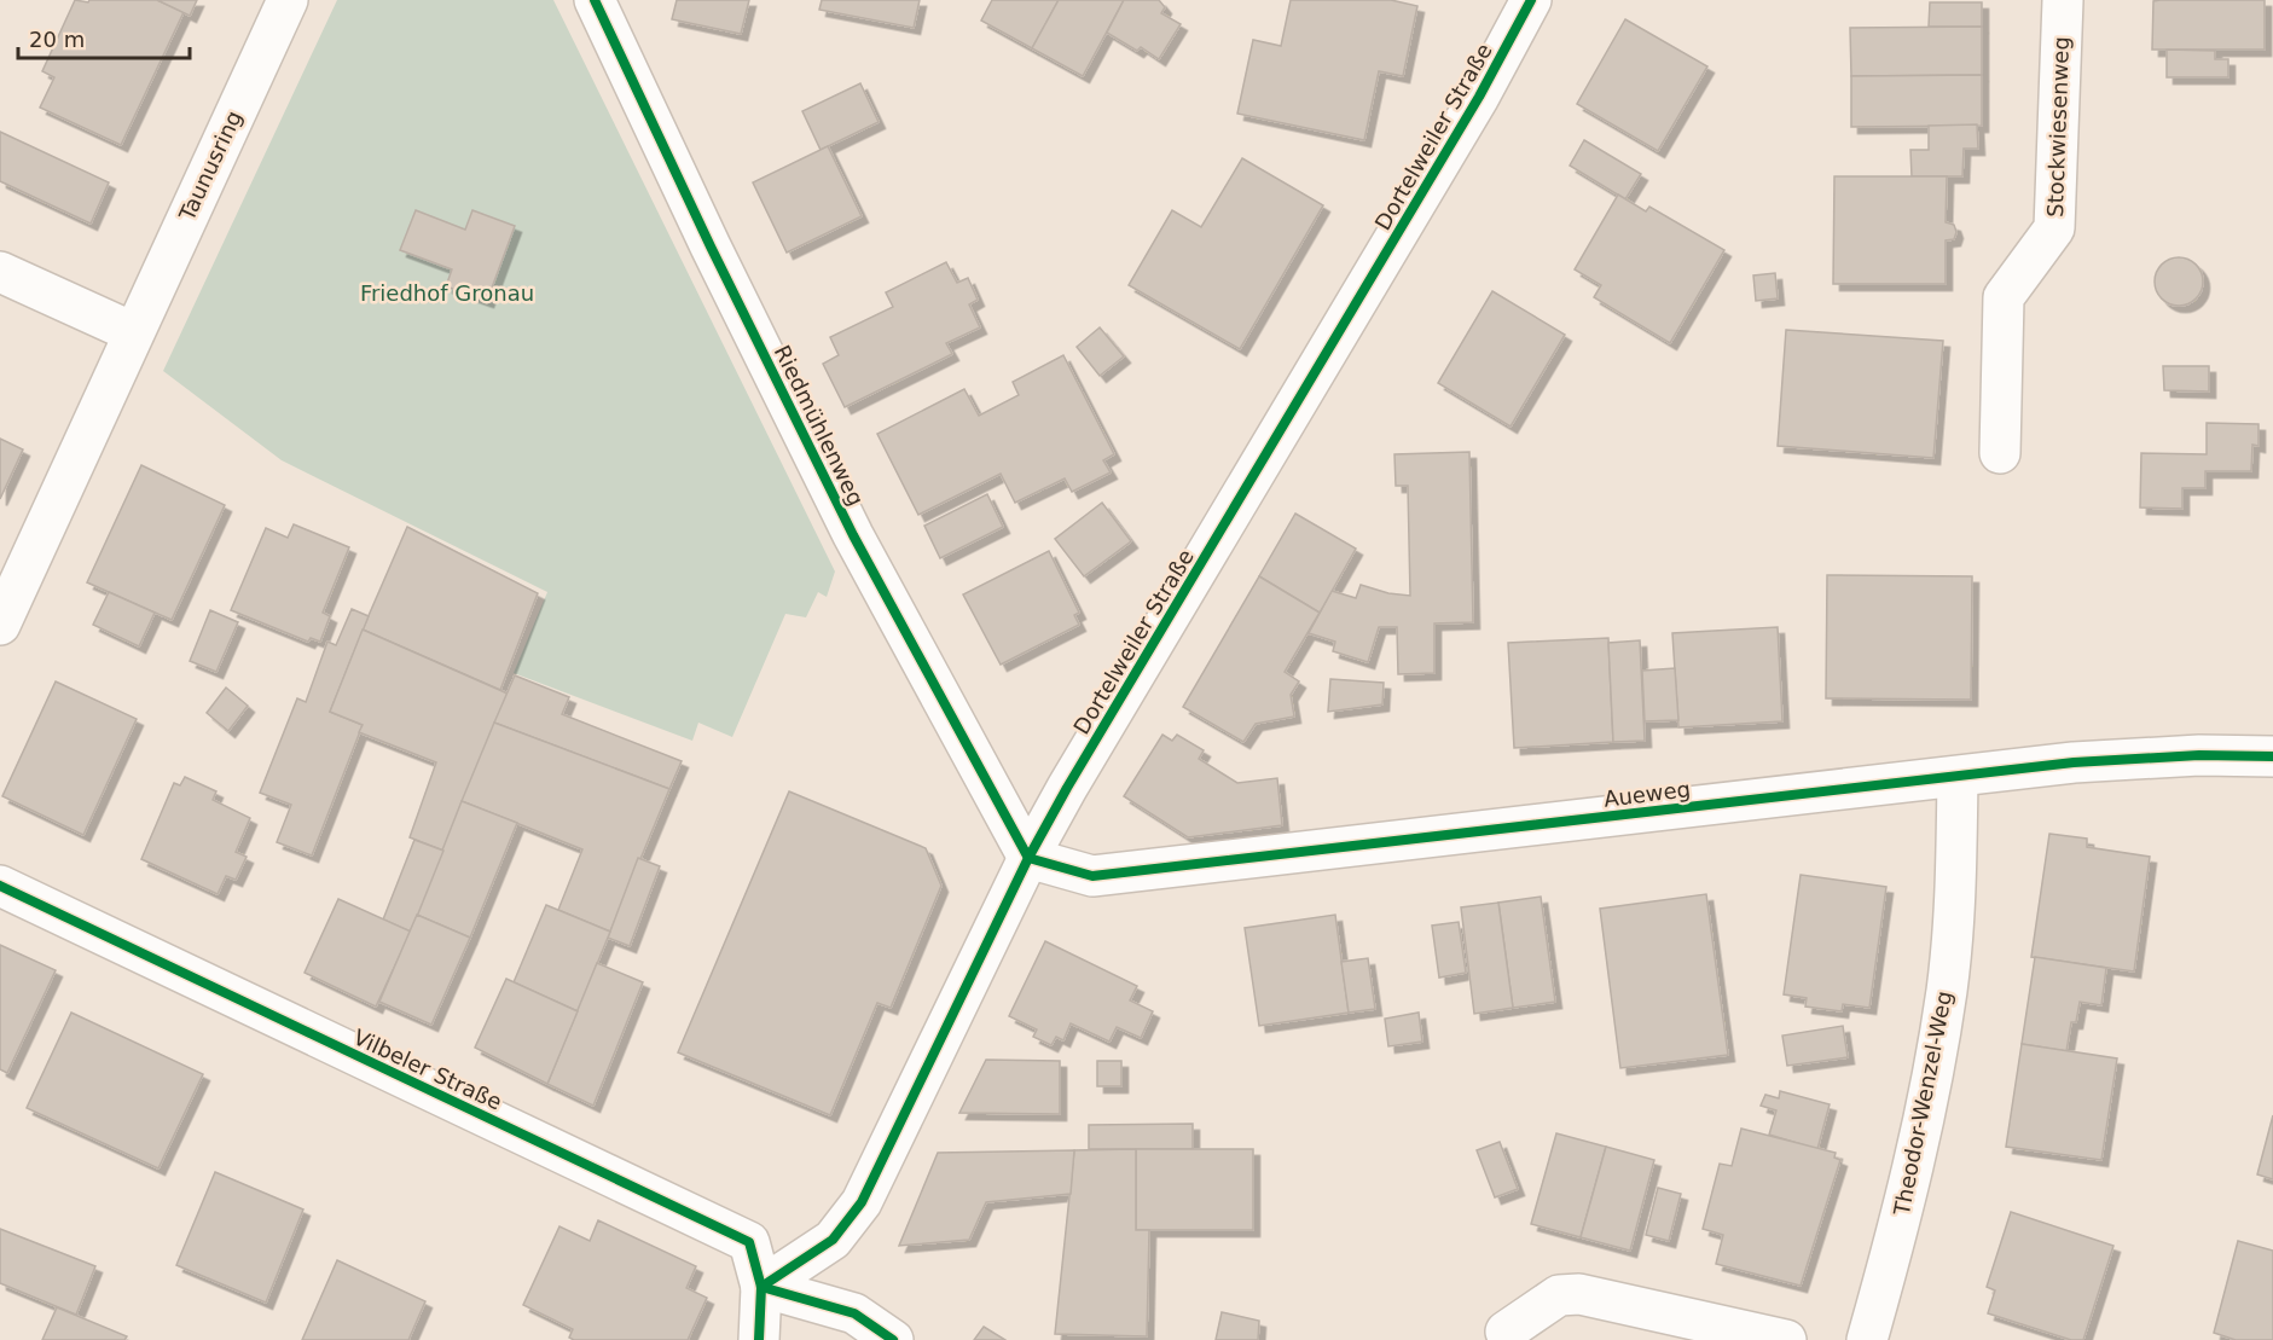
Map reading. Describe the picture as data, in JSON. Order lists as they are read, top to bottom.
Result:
{
  "streets": {
    "street": [
      "Stockwiesenweg",
      "Dortelweiler Straße",
      "Taunusring",
      "Riedmühlenweg",
      "Aueweg",
      "Vilbeler Straße",
      "Theodor-Wenzel-Weg"
    ]
  },
  "crossings": [
    ["Dortelweiler Straße", "Riedmühlenweg"],
    ["Dortelweiler Straße", "Aueweg"],
    ["Dortelweiler Straße", "Vilbeler Straße"],
    ["Riedmühlenweg", "Aueweg"],
    ["Aueweg", "Theodor-Wenzel-Weg"]
  ],
  "parks": ["Friedhof Gronau"],
  "scale_bar": "20 m"
}
